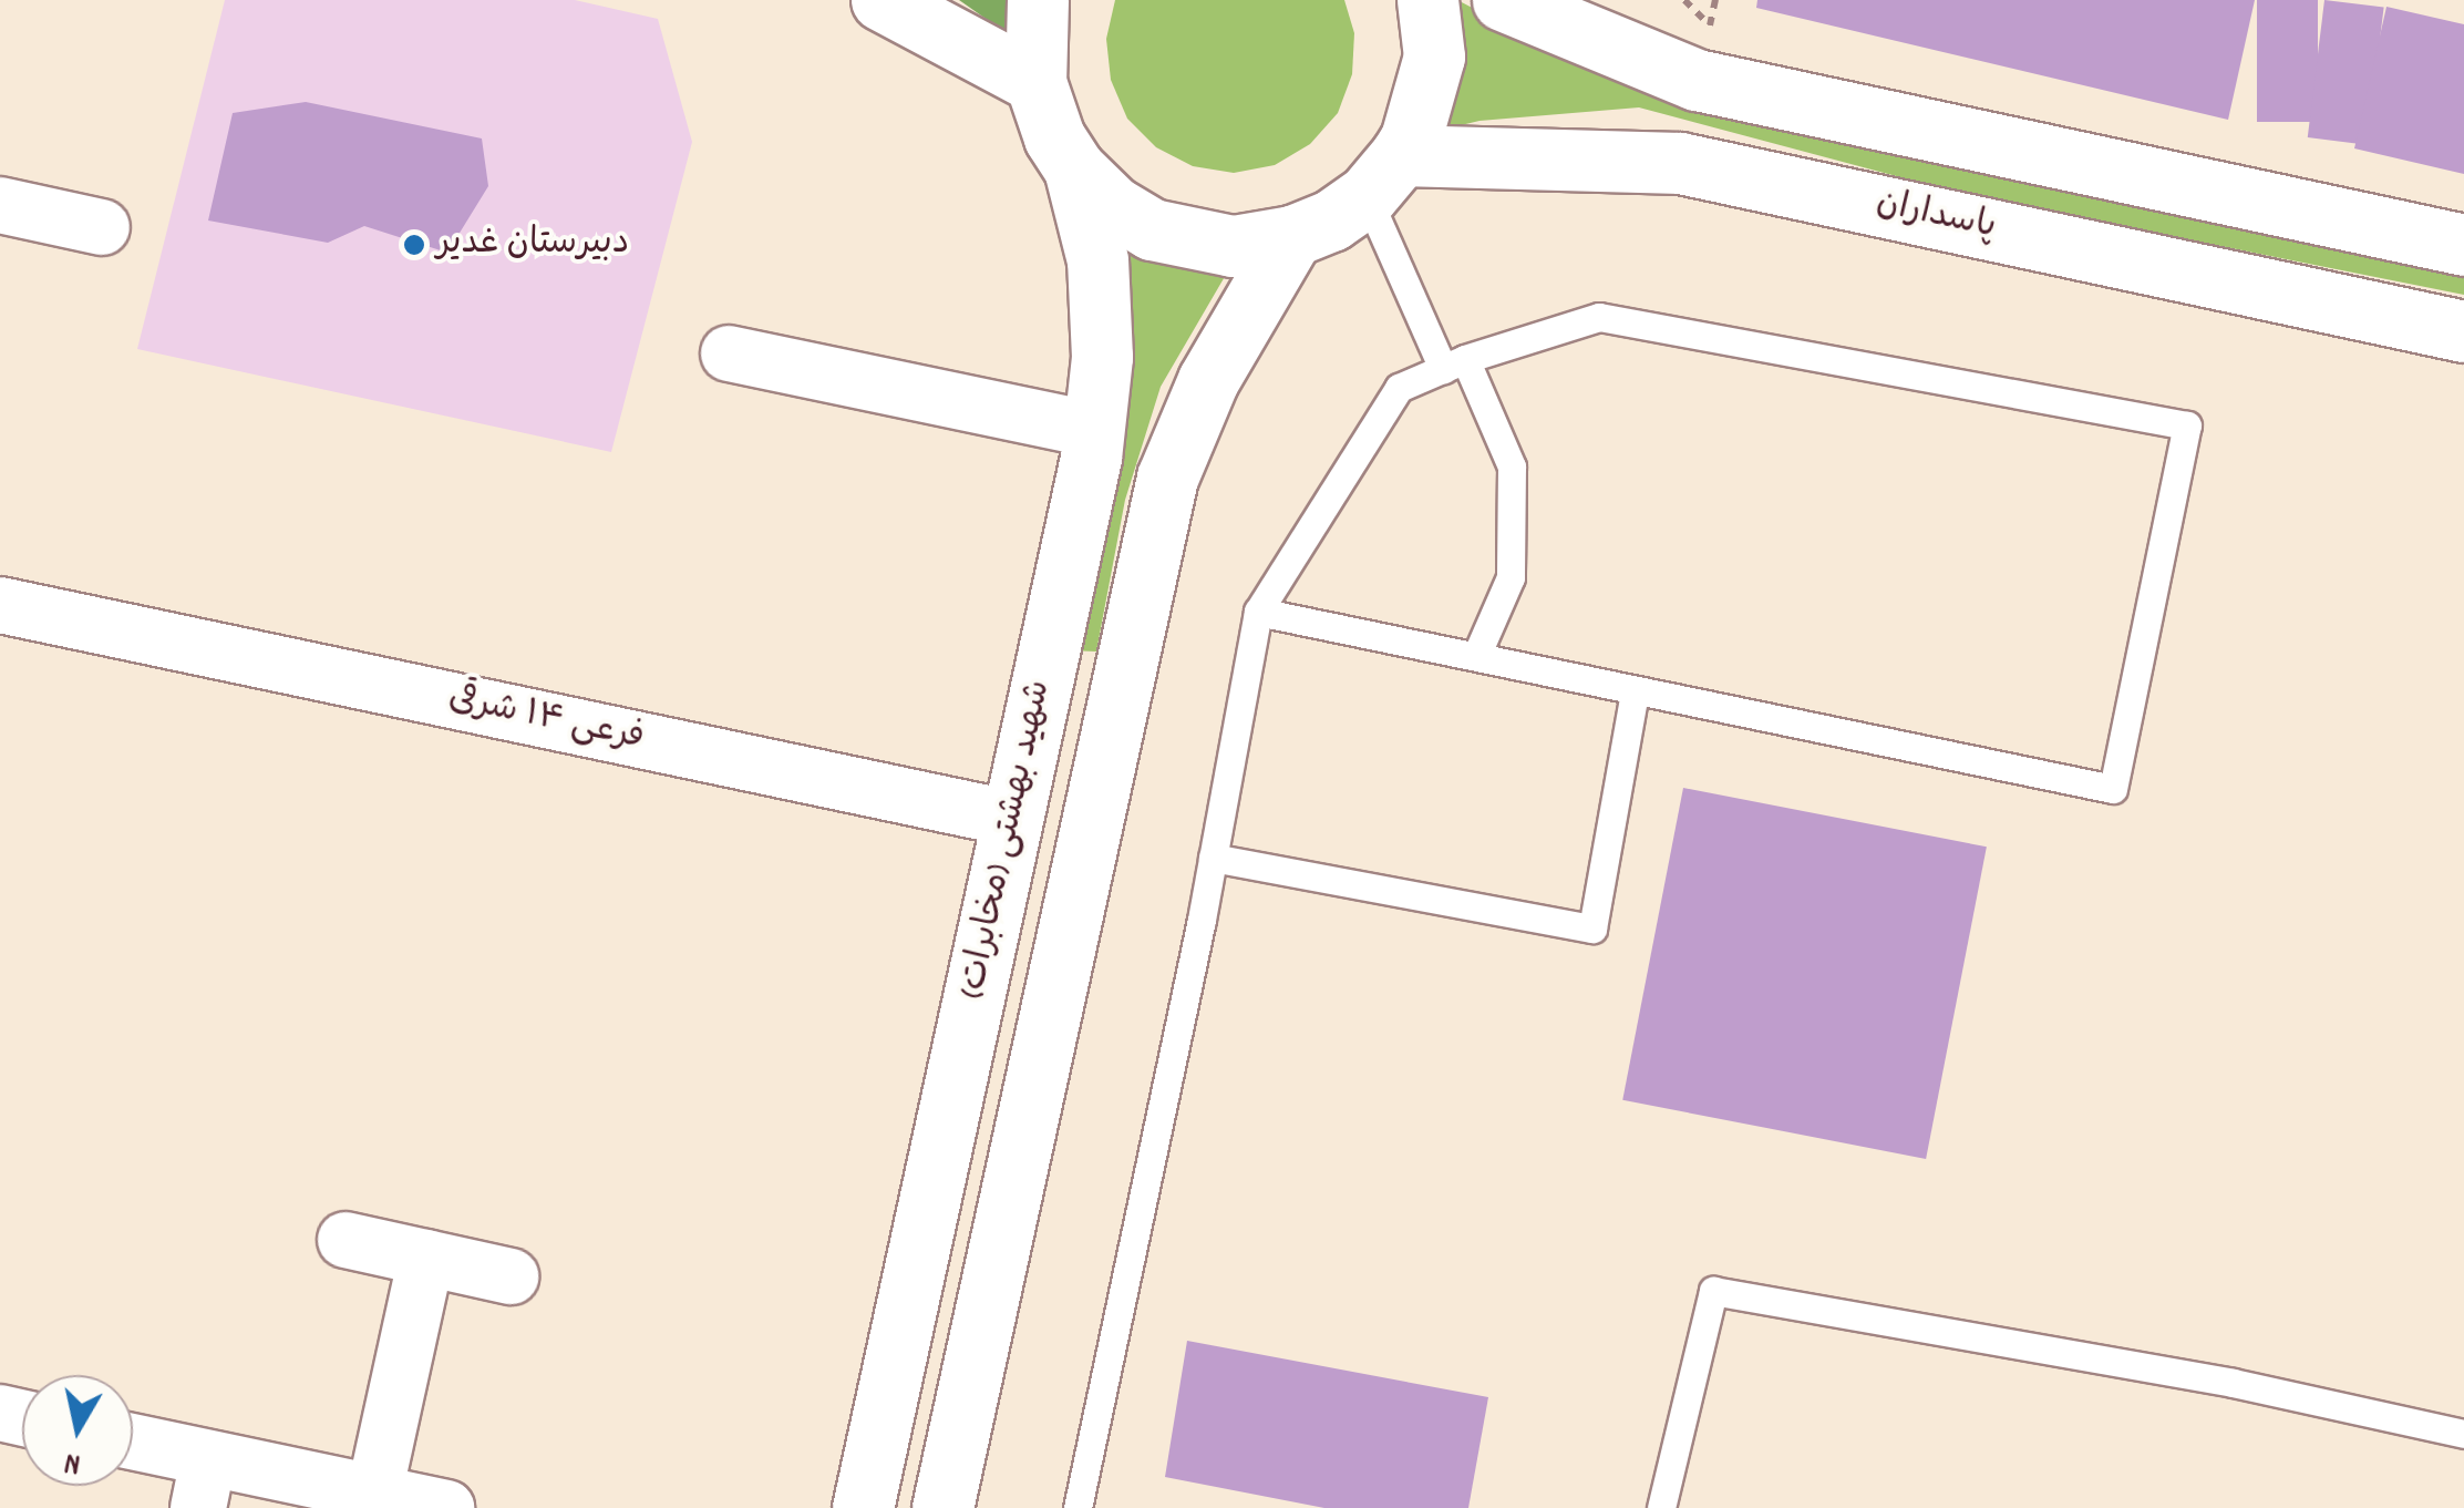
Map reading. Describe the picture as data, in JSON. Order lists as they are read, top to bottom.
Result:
{
  "streets": {
    "main road": ["پاسداران", "شهید بهشتی (مخابرات)"],
    "street": ["فرعی ۱۴ شرقی"]
  },
  "crossings": [
    ["فرعی ۱۴ شرقی", "شهید بهشتی (مخابرات)"]
  ],
  "places": ["دبیرستان غدیر"],
  "north": "bottom"
}
